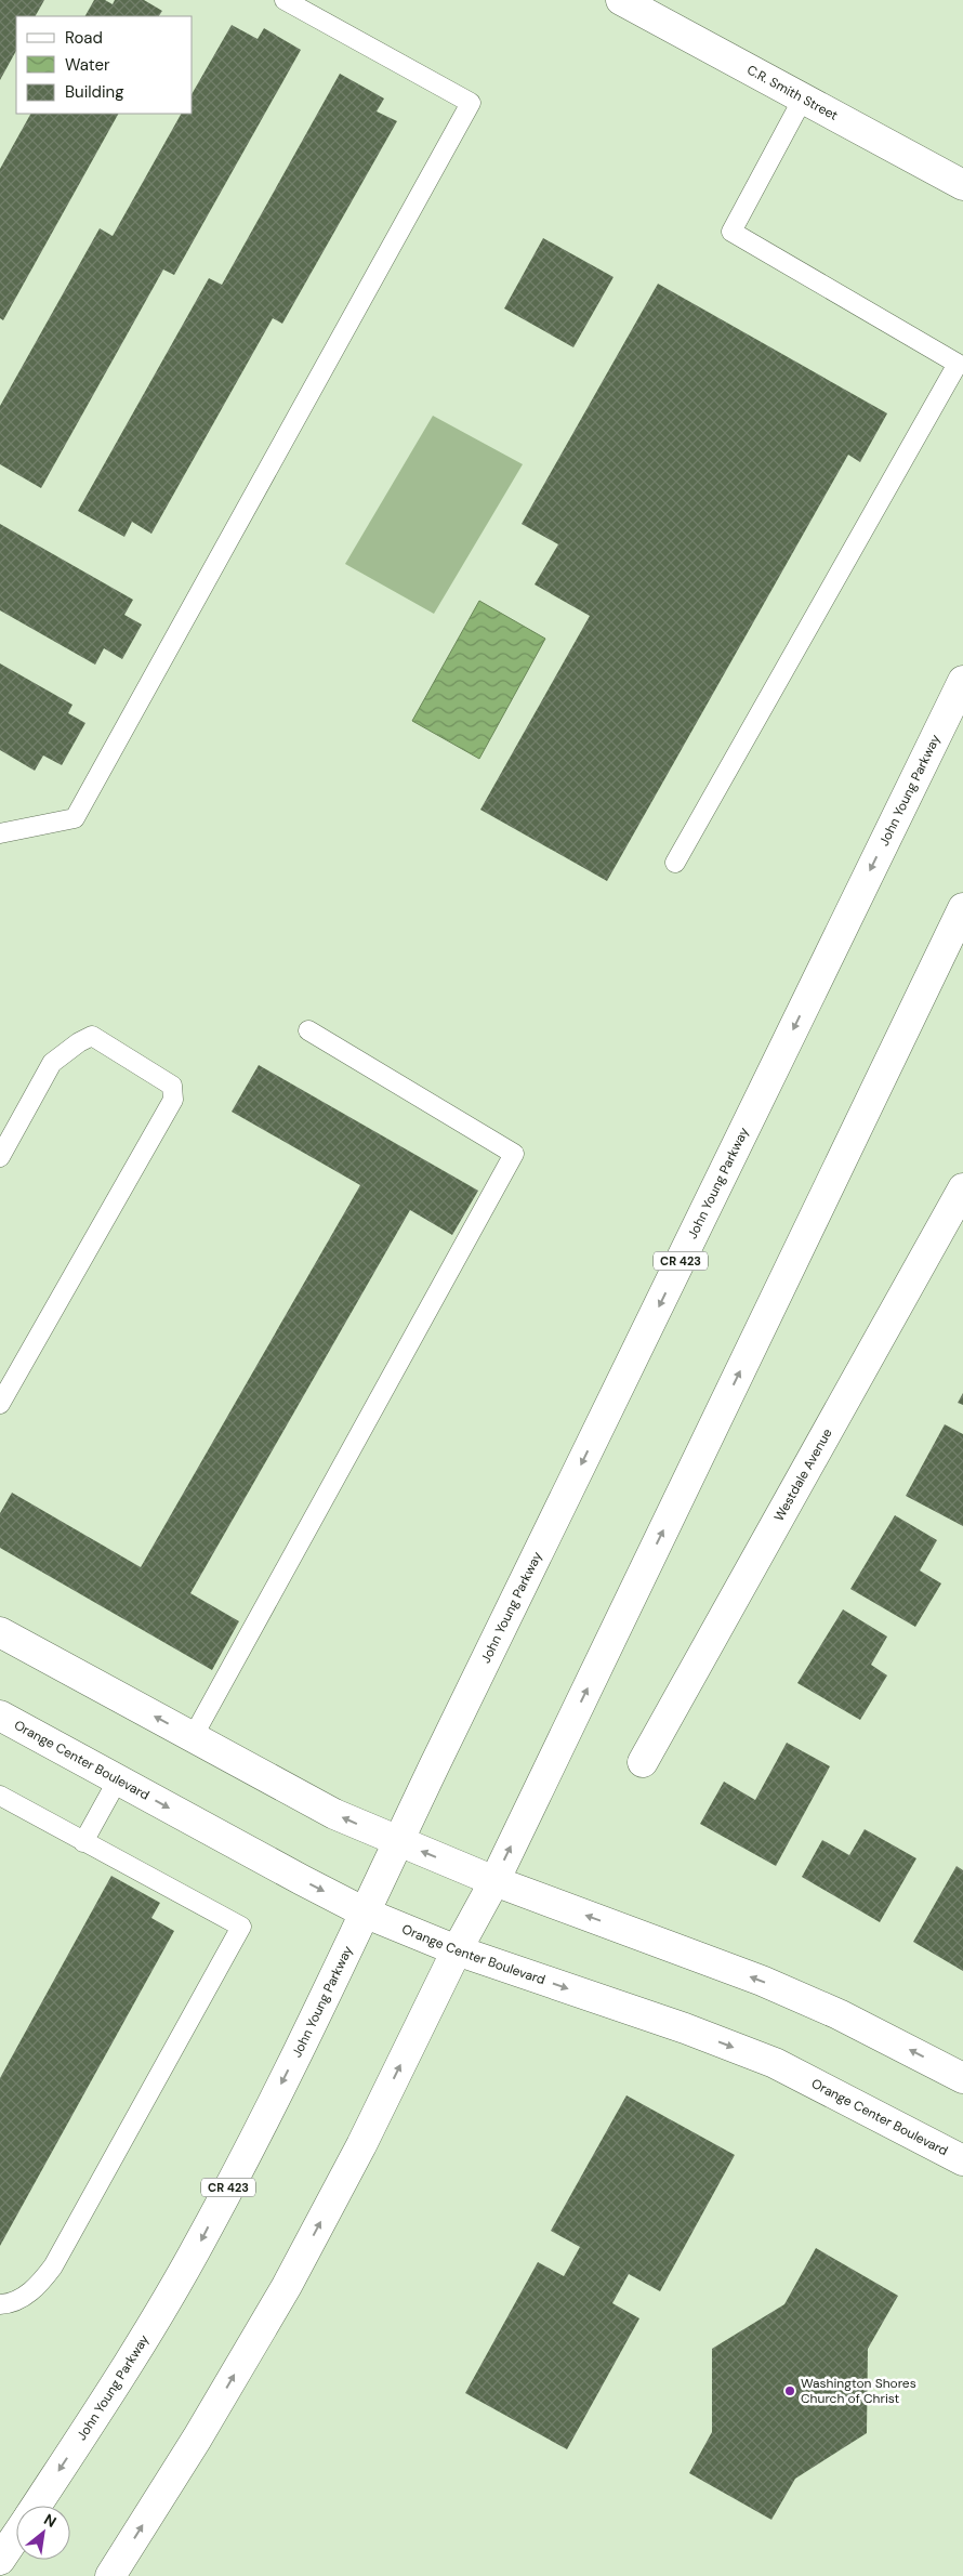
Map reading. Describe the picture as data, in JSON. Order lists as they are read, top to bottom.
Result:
{
  "streets": {
    "main road": [
      "C.R. Smith Street",
      "John Young Parkway",
      "CR 423",
      "Westdale Avenue",
      "Orange Center Boulevard"
    ]
  },
  "crossings": [
    ["John Young Parkway", "Orange Center Boulevard"]
  ],
  "places": ["Washington Shores Church of Christ"],
  "legend": ["Road", "Water", "Building"],
  "north": "top right"
}
